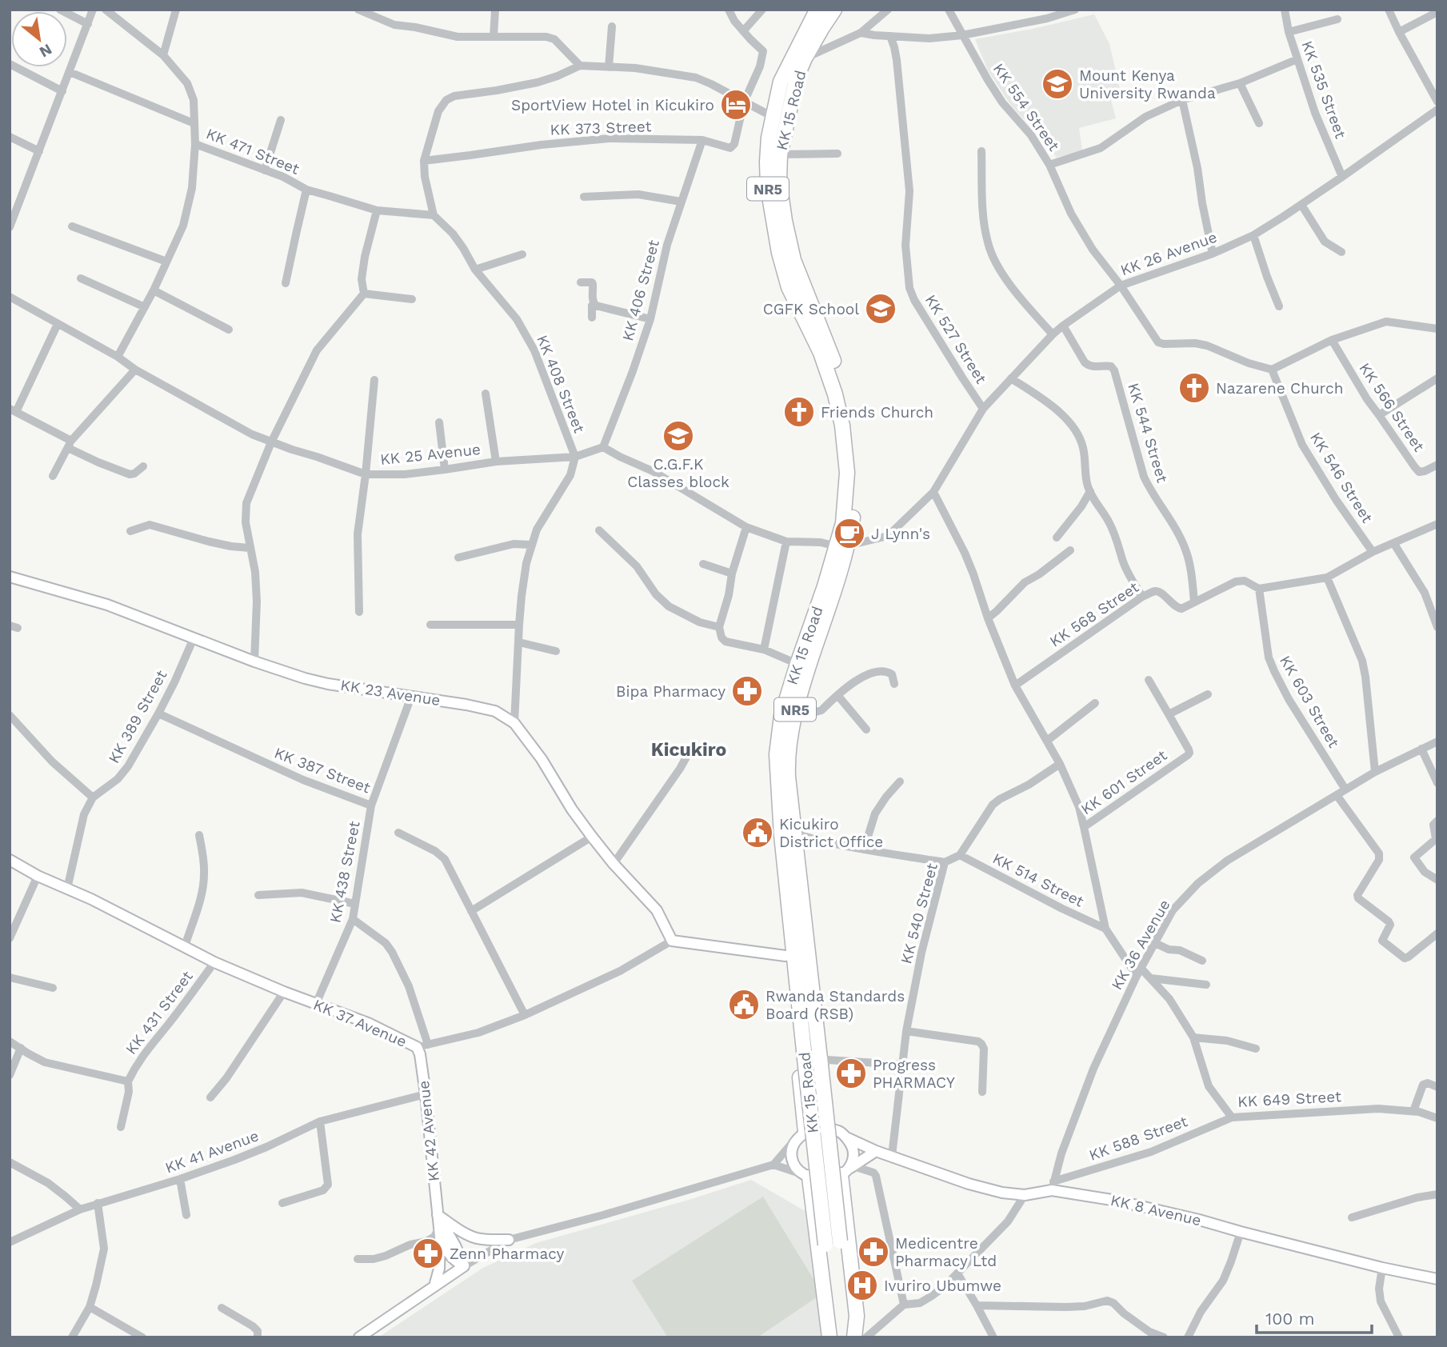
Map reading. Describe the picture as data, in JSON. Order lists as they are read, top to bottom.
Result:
{
  "streets": {
    "highway": ["KK 15 Road", "NR5"],
    "main road": [
      "KK 23 Avenue",
      "KK 37 Avenue",
      "KK 42 Avenue",
      "KK 8 Avenue"
    ],
    "street": [
      "KK 535 Street",
      "KK 554 Street",
      "KK 373 Street",
      "KK 471 Street",
      "KK 26 Avenue",
      "KK 406 Street",
      "KK 527 Street",
      "KK 408 Street",
      "KK 566 Street",
      "KK 544 Street",
      "KK 25 Avenue",
      "KK 546 Street",
      "KK 568 Street",
      "KK 603 Street",
      "KK 389 Street",
      "KK 387 Street",
      "KK 601 Street",
      "KK 438 Street",
      "KK 514 Street",
      "KK 540 Street",
      "KK 36 Avenue",
      "KK 431 Street",
      "KK 649 Street",
      "KK 588 Street",
      "KK 41 Avenue"
    ]
  },
  "crossings": [
    ["KK 535 Street", "KK 554 Street"],
    ["KK 535 Street", "KK 26 Avenue"],
    ["KK 15 Road", "KK 26 Avenue"],
    ["KK 373 Street", "KK 406 Street"],
    ["KK 471 Street", "KK 408 Street"],
    ["KK 26 Avenue", "KK 527 Street"],
    ["KK 26 Avenue", "KK 544 Street"],
    ["KK 406 Street", "KK 25 Avenue"],
    ["KK 408 Street", "KK 25 Avenue"],
    ["KK 544 Street", "KK 568 Street"],
    ["KK 546 Street", "KK 568 Street"],
    ["KK 568 Street", "KK 603 Street"],
    ["KK 23 Avenue", "KK 389 Street"],
    ["KK 23 Avenue", "KK 387 Street"],
    ["KK 23 Avenue", "KK 37 Avenue"],
    ["KK 603 Street", "KK 36 Avenue"],
    ["KK 389 Street", "KK 387 Street"],
    ["KK 387 Street", "KK 438 Street"],
    ["KK 601 Street", "KK 514 Street"],
    ["KK 601 Street", "KK 540 Street"],
    ["KK 601 Street", "KK 36 Avenue"],
    ["KK 438 Street", "KK 37 Avenue"],
    ["KK 514 Street", "KK 540 Street"],
    ["KK 540 Street", "KK 8 Avenue"],
    ["KK 36 Avenue", "KK 649 Street"],
    ["KK 36 Avenue", "KK 588 Street"],
    ["KK 36 Avenue", "KK 8 Avenue"],
    ["KK 431 Street", "KK 37 Avenue"],
    ["KK 37 Avenue", "KK 42 Avenue"],
    ["KK 649 Street", "KK 588 Street"],
    ["KK 42 Avenue", "KK 41 Avenue"],
    ["KK 588 Street", "KK 8 Avenue"]
  ],
  "districts": ["Kicukiro"],
  "places": {
    "school or university": ["Mount Kenya University Rwanda", "CGFK School", "C.G.F.K Classes block"],
    "hotel": ["SportView Hotel in Kicukiro"],
    "church": ["Nazarene Church", "Friends Church"],
    "cafe": ["J Lynn's"],
    "pharmacy": [
      "Bipa Pharmacy",
      "Progress PHARMACY",
      "Medicentre Pharmacy Ltd",
      "Zenn Pharmacy"
    ],
    "public building": ["Kicukiro District Office", "Rwanda Standards Board (RSB)"],
    "hospital": ["Ivuriro Ubumwe"]
  },
  "scale_bar": "100 m",
  "north": "bottom right"
}
